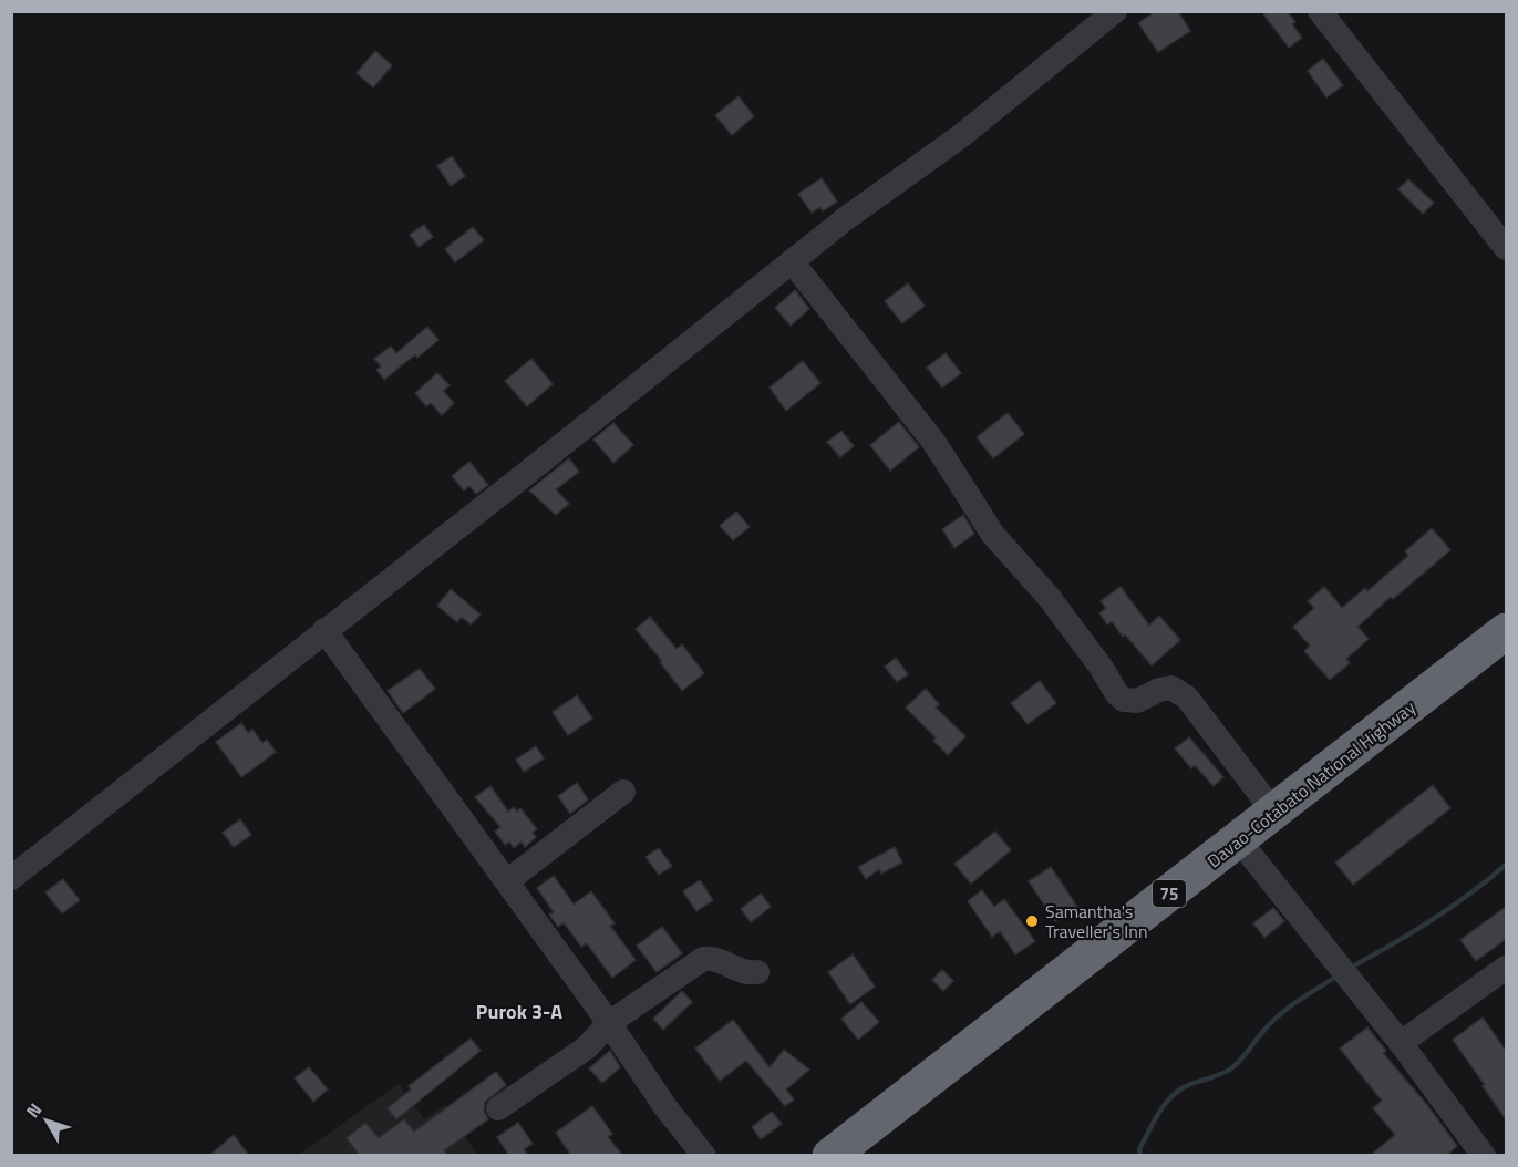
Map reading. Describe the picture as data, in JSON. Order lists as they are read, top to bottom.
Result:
{
  "streets": {
    "highway": ["Davao-Cotabato National Highway", "75"]
  },
  "districts": ["Purok 3-A"],
  "places": ["Samantha's Traveller's Inn"],
  "north": "top left"
}
